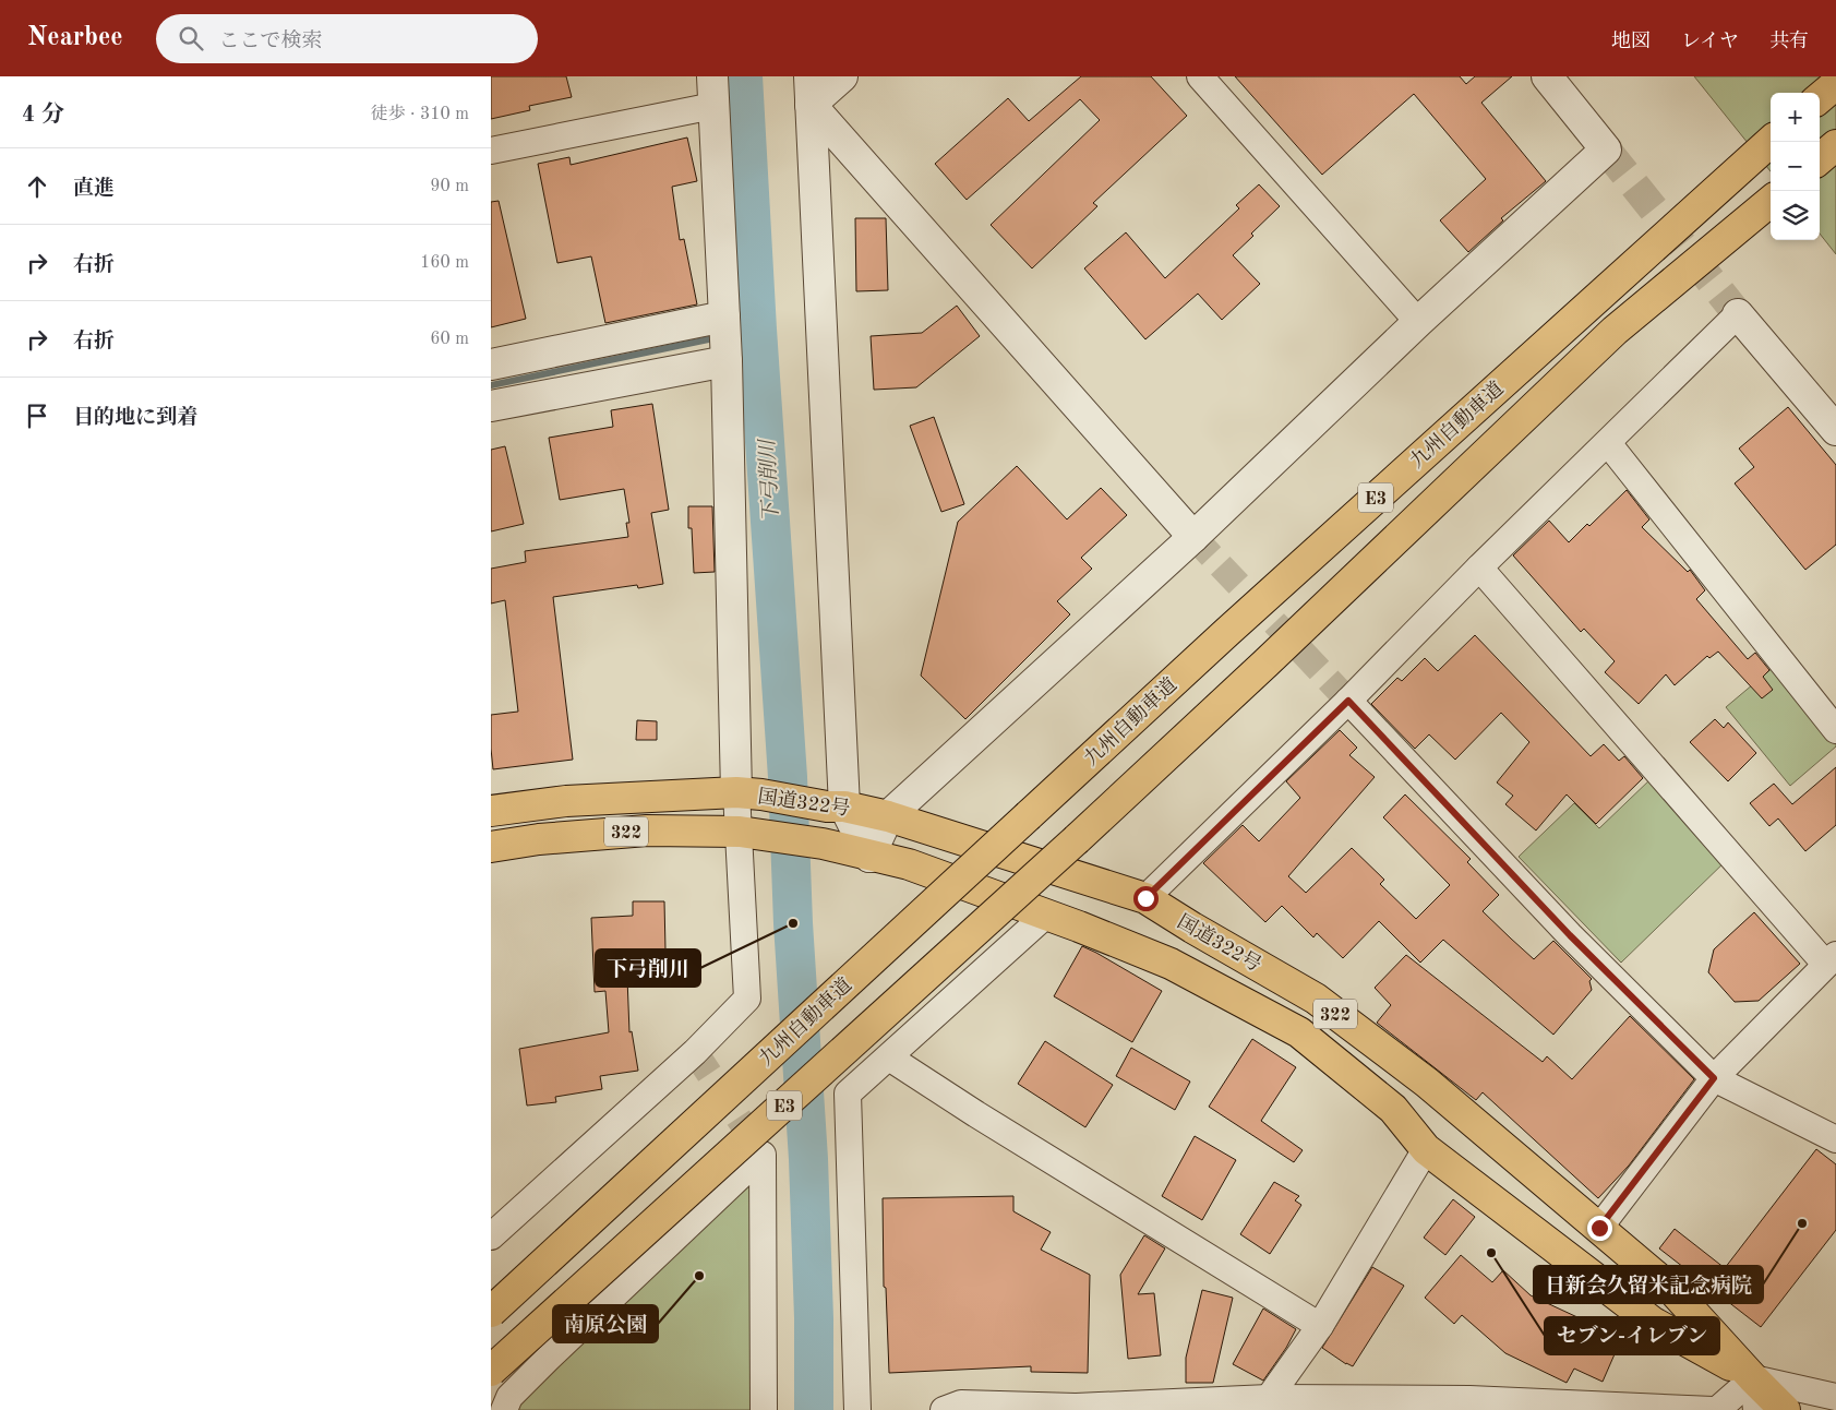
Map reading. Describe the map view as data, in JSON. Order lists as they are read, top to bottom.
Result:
{
  "streets": {
    "highway": [
      "九州自動車道",
      "E3",
      "国道322号",
      "322"
    ]
  },
  "water": ["下弓削川"],
  "places": [
    "下弓削川",
    "日新会久留米記念病院",
    "セブン-イレブン",
    "南原公園"
  ],
  "page": {
    "header": "Nearbee",
    "search": "ここで検索",
    "nav": ["地図", "レイヤ", "共有"],
    "heading": ["4 分", "徒歩 · 310 m"],
    "map_buttons": ["+", "−"],
    "list": [
      ["直進", "90 m"],
      ["右折", "160 m"],
      ["右折", "60 m"],
      "目的地に到着"
    ]
  }
}
